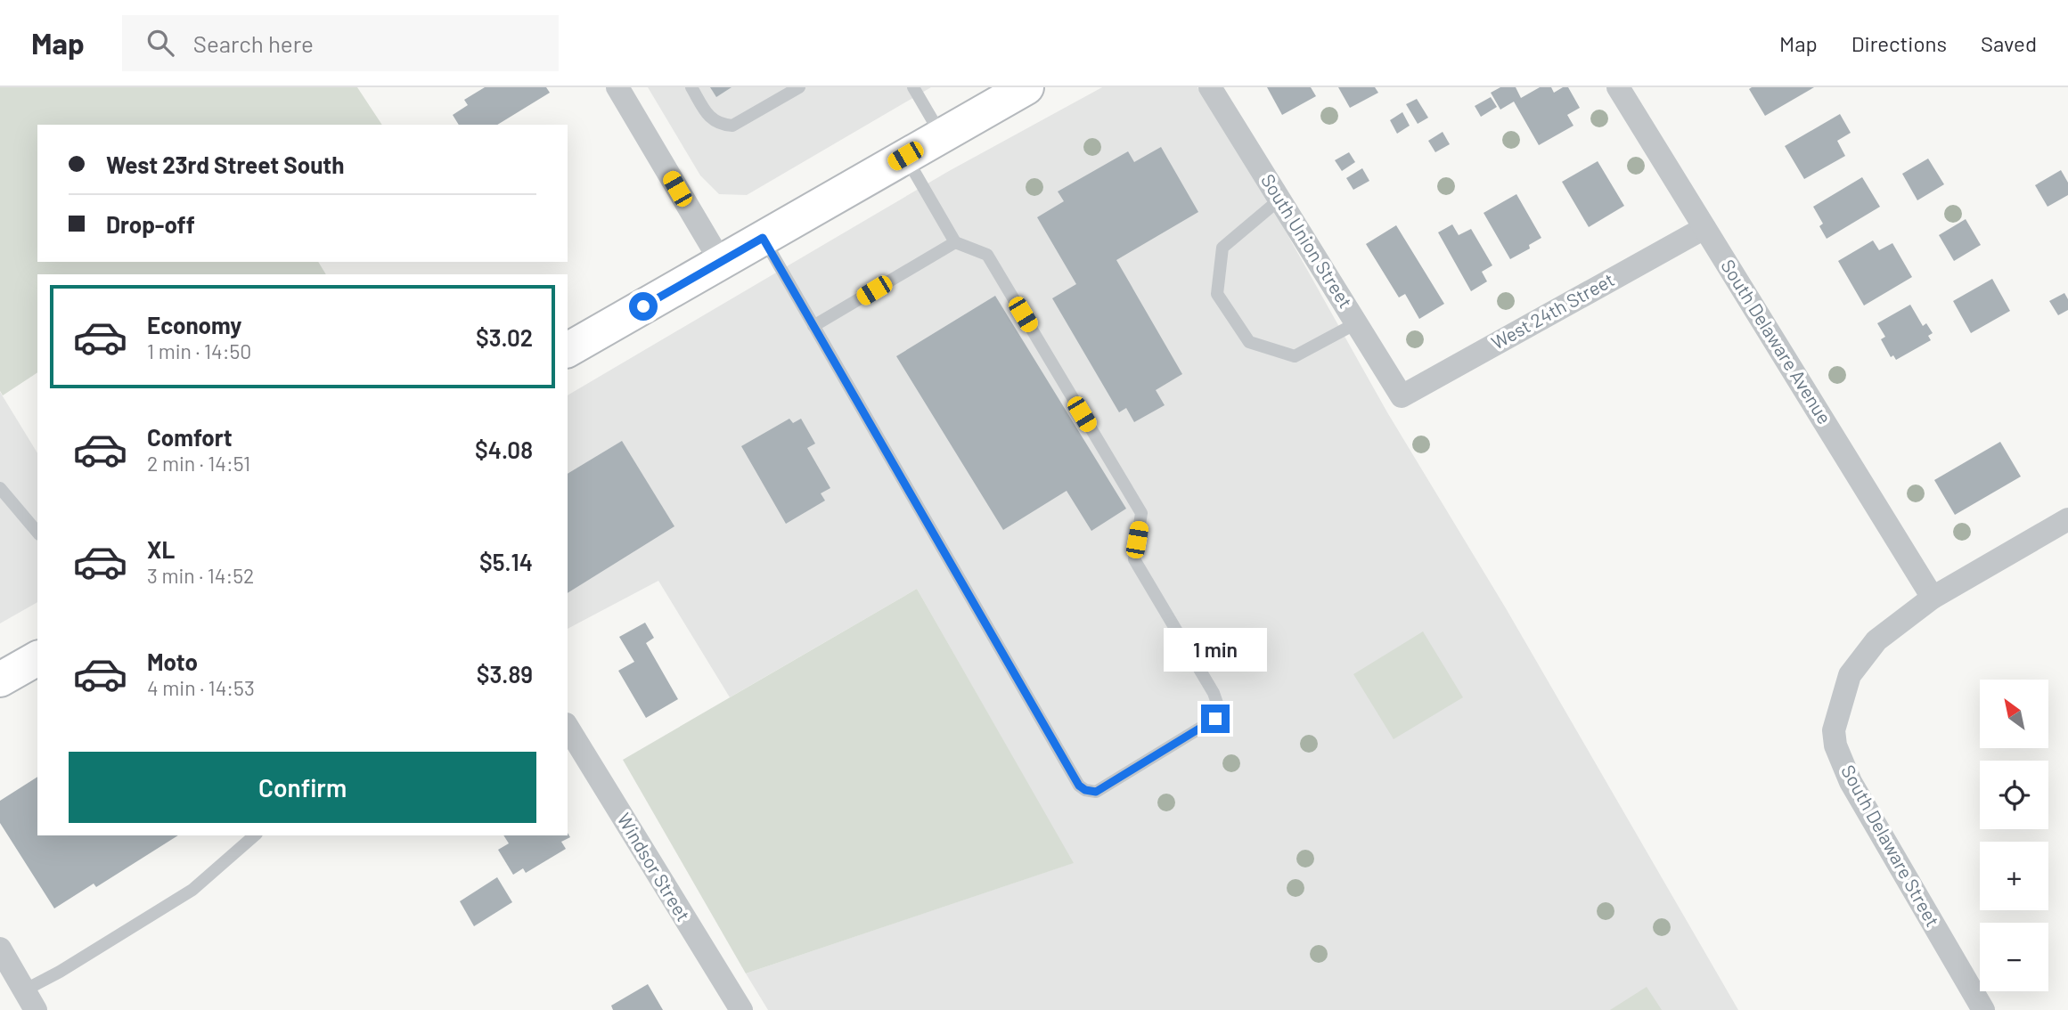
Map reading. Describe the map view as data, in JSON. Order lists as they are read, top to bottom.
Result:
{
  "streets": {
    "street": [
      "South Union Street",
      "West 24th Street",
      "South Delaware Avenue",
      "South Delaware Street",
      "Windsor Street"
    ]
  },
  "crossings": [
    ["South Union Street", "West 24th Street"],
    ["West 24th Street", "South Delaware Avenue"],
    ["South Delaware Avenue", "South Delaware Street"]
  ],
  "north": "top left",
  "page": {
    "header": "Map",
    "search": "Search here",
    "nav": ["Map", "Directions", "Saved"],
    "banner": ["West 23rd Street South", "Drop-off"],
    "list": [
      {
        "name": "Economy",
        "note": "1 min · 14:50",
        "value": "$3.02"
      },
      {
        "name": "Comfort",
        "note": "2 min · 14:51",
        "value": "$4.08"
      },
      {
        "name": "XL",
        "note": "3 min · 14:52",
        "value": "$5.14"
      },
      {
        "name": "Moto",
        "note": "4 min · 14:53",
        "value": "$3.89"
      }
    ],
    "bubble": "1 min",
    "map_buttons": ["+", "−"],
    "buttons": "Confirm"
  }
}
